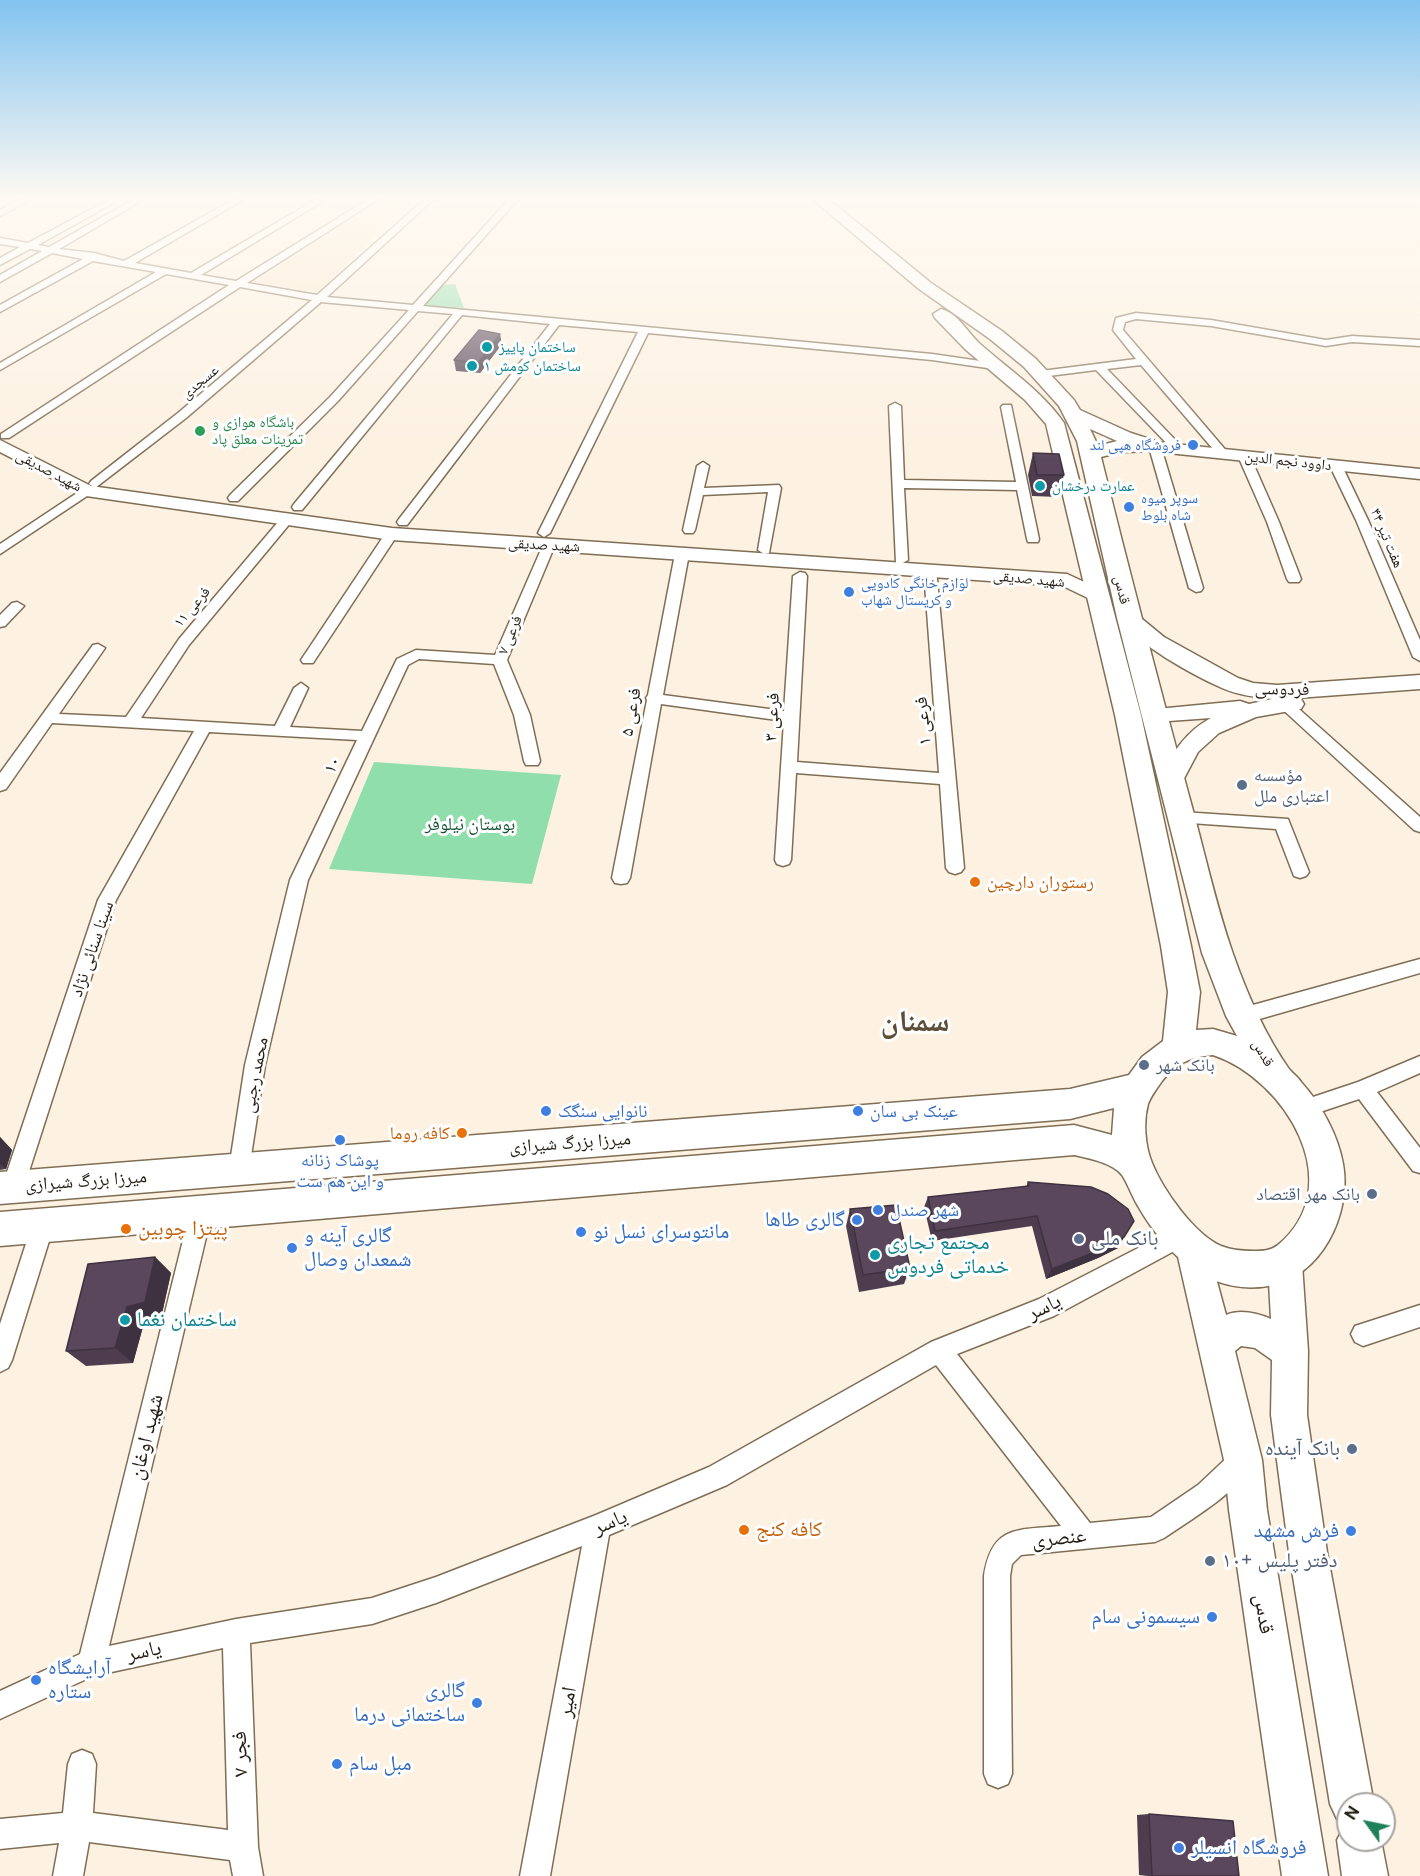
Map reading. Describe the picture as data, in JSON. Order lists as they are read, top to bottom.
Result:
{
  "streets": {
    "main road": ["قدس", "میرزا بزرگ شیرازی"],
    "street": [
      "عسجدی",
      "داوود نجم الدین",
      "شهید صدیقی",
      "هفت تیر ۴۴",
      "فرعی ۱۱",
      "فرعی ۷",
      "فردوسی",
      "فرعی ۵",
      "فرعی ۳",
      "فرعی ۱",
      "۱۰",
      "سینا سنائی نژاد",
      "محمد رجبی",
      "یاسر",
      "شهید اوغان",
      "عنصری",
      "امیر",
      "فجر ۷"
    ]
  },
  "crossings": [
    ["عسجدی", "شهید صدیقی"],
    ["داوود نجم الدین", "هفت تیر ۴۴"],
    ["شهید صدیقی", "قدس"],
    ["شهید صدیقی", "فرعی ۱۱"],
    ["شهید صدیقی", "فرعی ۷"],
    ["شهید صدیقی", "فرعی ۵"],
    ["شهید صدیقی", "فرعی ۱"],
    ["قدس", "فردوسی"],
    ["قدس", "میرزا بزرگ شیرازی"],
    ["قدس", "یاسر"],
    ["قدس", "عنصری"],
    ["فرعی ۷", "۱۰"],
    ["۱۰", "محمد رجبی"],
    ["سینا سنائی نژاد", "میرزا بزرگ شیرازی"],
    ["محمد رجبی", "میرزا بزرگ شیرازی"],
    ["میرزا بزرگ شیرازی", "یاسر"],
    ["میرزا بزرگ شیرازی", "شهید اوغان"],
    ["یاسر", "شهید اوغان"],
    ["یاسر", "امیر"],
    ["یاسر", "فجر ۷"]
  ],
  "districts": ["سمنان"],
  "parks": ["بوستان نیلوفر"],
  "places": [
    "ساختمان پاییز",
    "ساختمان کومش ۱",
    "باشگاه هوازی و تمرینات معلق پاد",
    "فروشگاه هپی لند",
    "عمارت درخشان",
    "سوپر میوه شاه بلوط",
    "لوازم خانگی کادویی و کریستال شهاب",
    "مؤسسه اعتباری ملل",
    "رستوران دارچین",
    "بانک شهر",
    "نانوایی سنگک",
    "عینک بی سان",
    "کافه روما",
    "پوشاک زنانه و این هم ست",
    "بانک مهر اقتصاد",
    "شهر صندل",
    "گالری طاها",
    "پیتزا چوبین",
    "مانتوسرای نسل نو",
    "بانک ملی",
    "گالری آینه و شمعدان وصال",
    "مجتمع تجاری خدماتی فردوس",
    "ساختمان نغما",
    "بانک آینده",
    "کافه کنج",
    "فرش مشهد",
    "دفتر پلیس +۱۰",
    "سیسمونی سام",
    "آرایشگاه ستاره",
    "گالری ساختمانی درما",
    "مبل سام",
    "فروشگاه انسیلر"
  ],
  "north": "top left"
}
